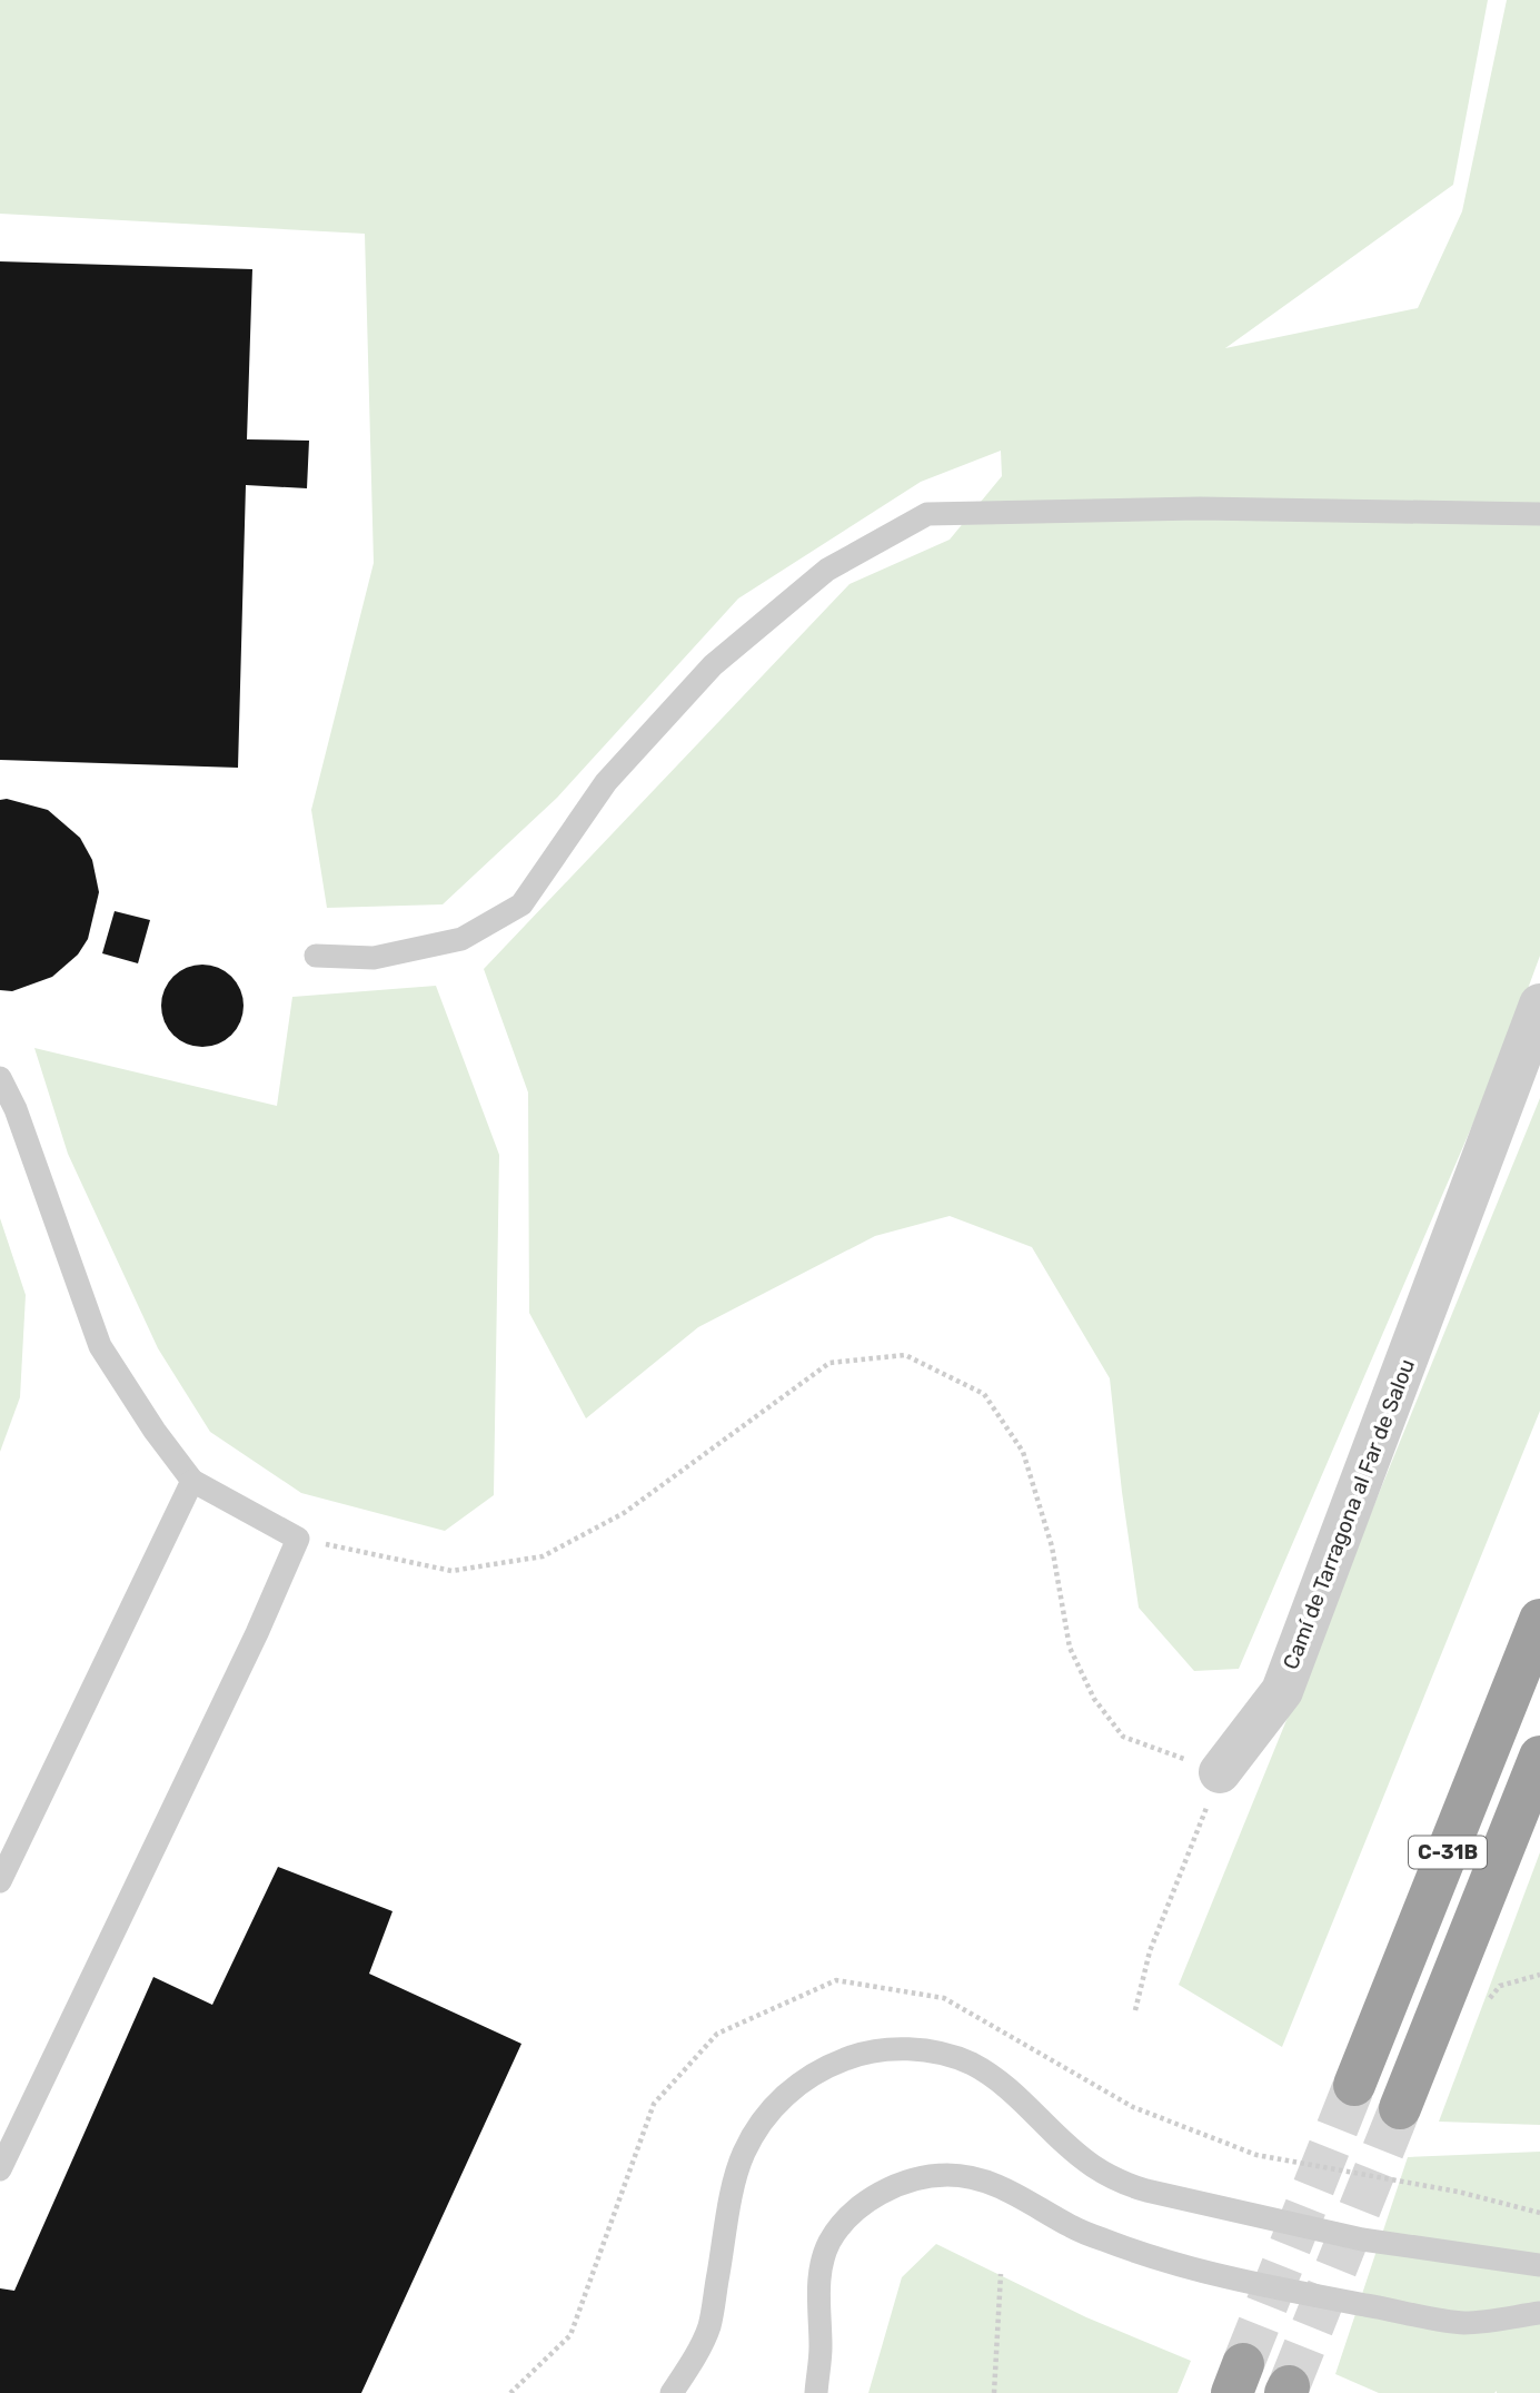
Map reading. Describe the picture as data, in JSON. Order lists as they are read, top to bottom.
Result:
{
  "streets": {
    "highway": ["C-31B"],
    "street": ["Camí de Tarragona al Far de Salou"]
  }
}
